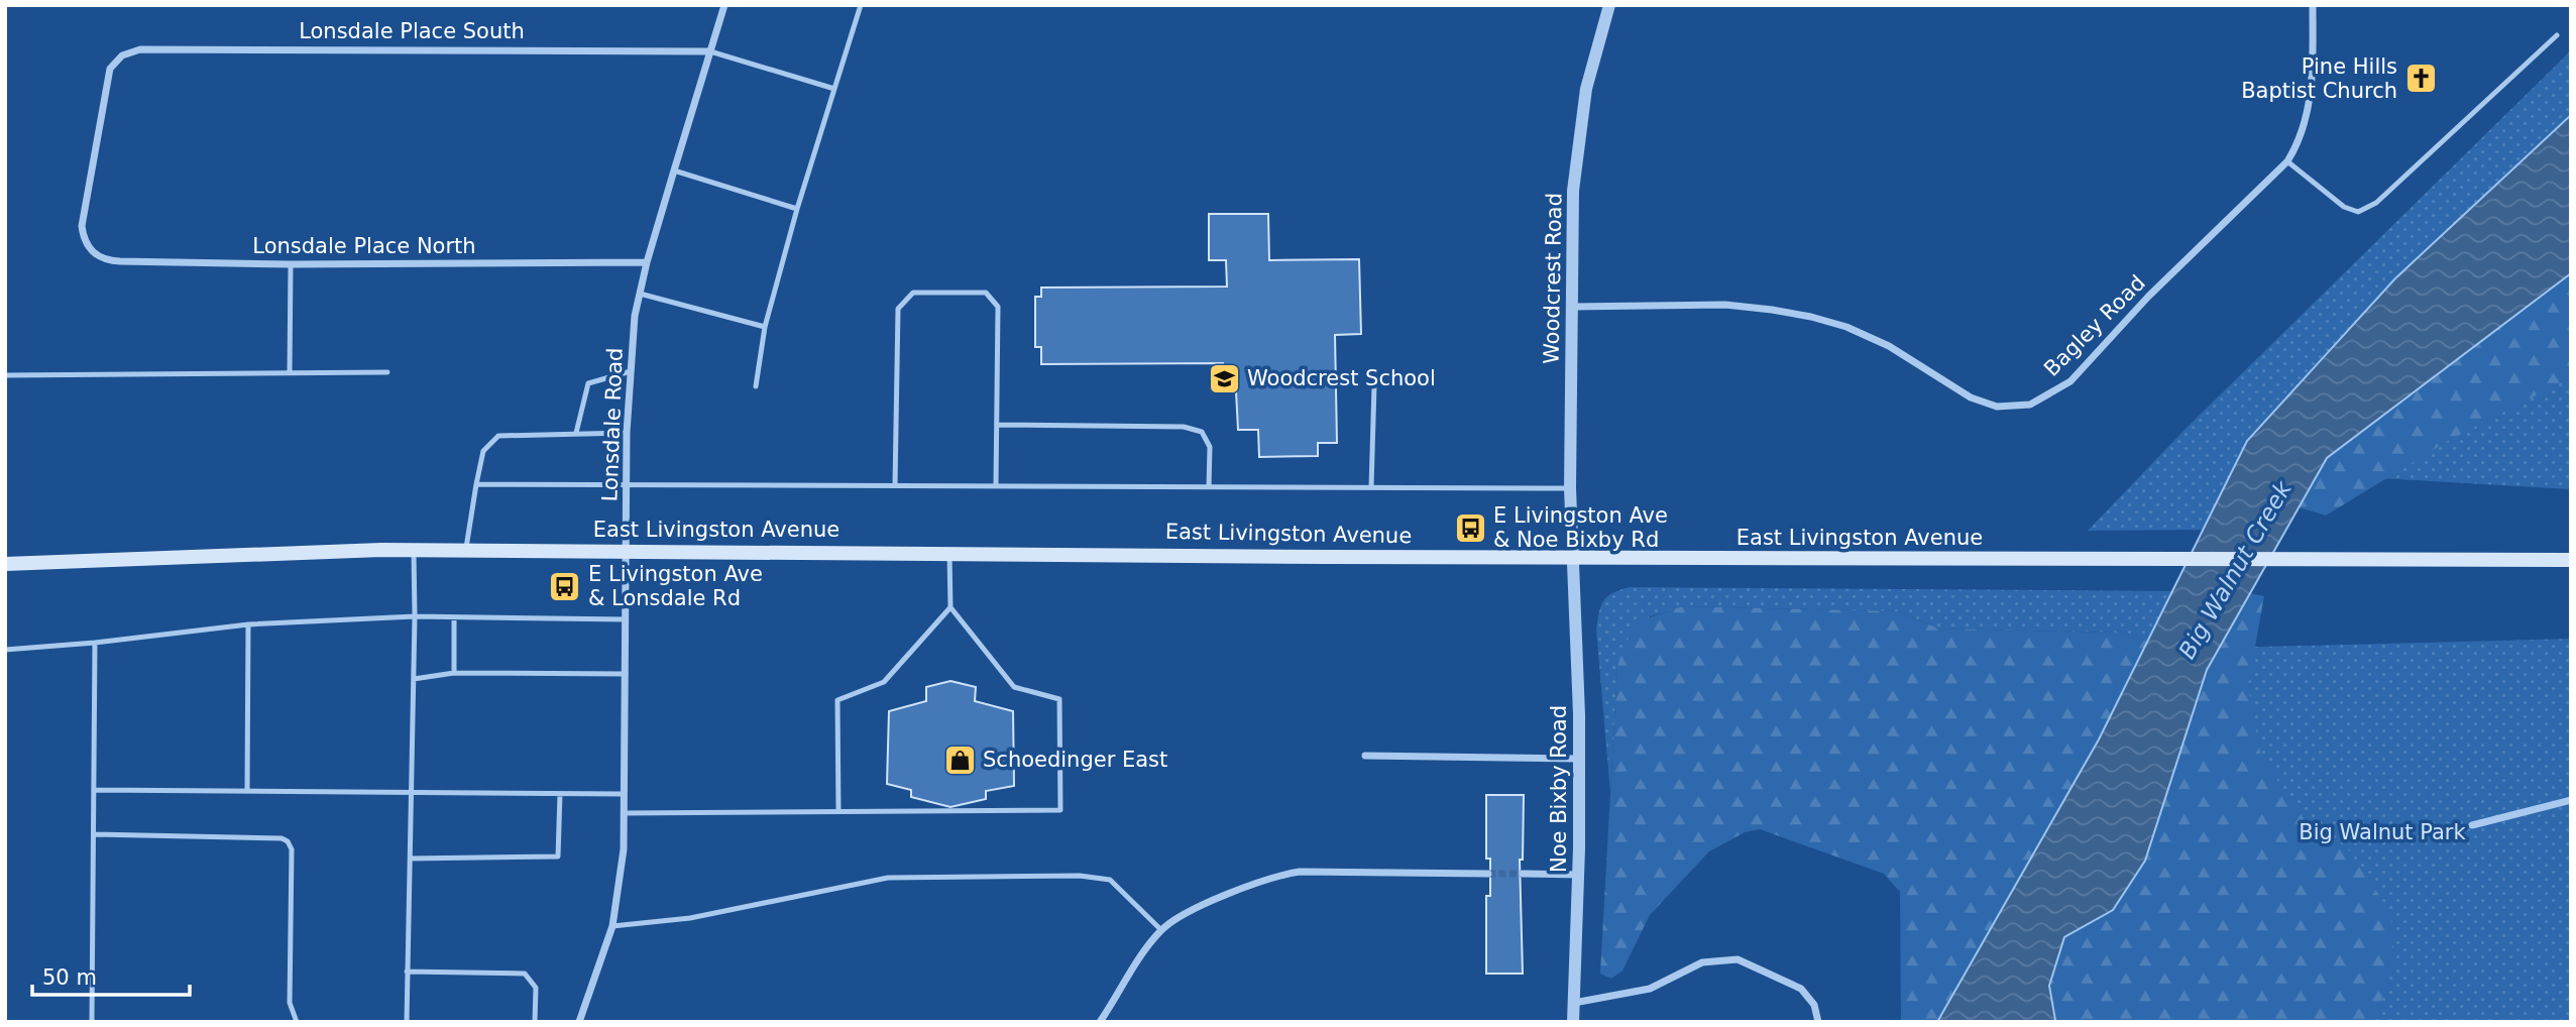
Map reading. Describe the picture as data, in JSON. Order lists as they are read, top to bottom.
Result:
{
  "streets": {
    "main road": ["East Livingston Avenue"],
    "street": [
      "Lonsdale Place South",
      "Lonsdale Place North",
      "Woodcrest Road",
      "Bagley Road",
      "Lonsdale Road",
      "Noe Bixby Road"
    ]
  },
  "crossings": [
    ["Lonsdale Place South", "Lonsdale Place North"],
    ["Lonsdale Place South", "Lonsdale Road"],
    ["Lonsdale Place North", "Lonsdale Road"],
    ["Woodcrest Road", "Bagley Road"],
    ["Woodcrest Road", "East Livingston Avenue"],
    ["Woodcrest Road", "Noe Bixby Road"],
    ["Lonsdale Road", "East Livingston Avenue"],
    ["East Livingston Avenue", "Noe Bixby Road"]
  ],
  "water": ["Big Walnut Creek"],
  "parks": ["Big Walnut Park"],
  "places": {
    "church": ["Pine Hills Baptist Church"],
    "school or university": ["Woodcrest School"],
    "bus stop": ["E Livingston Ave & Noe Bixby Rd", "E Livingston Ave & Lonsdale Rd"],
    "shop": ["Schoedinger East"]
  },
  "scale_bar": "50 m"
}
